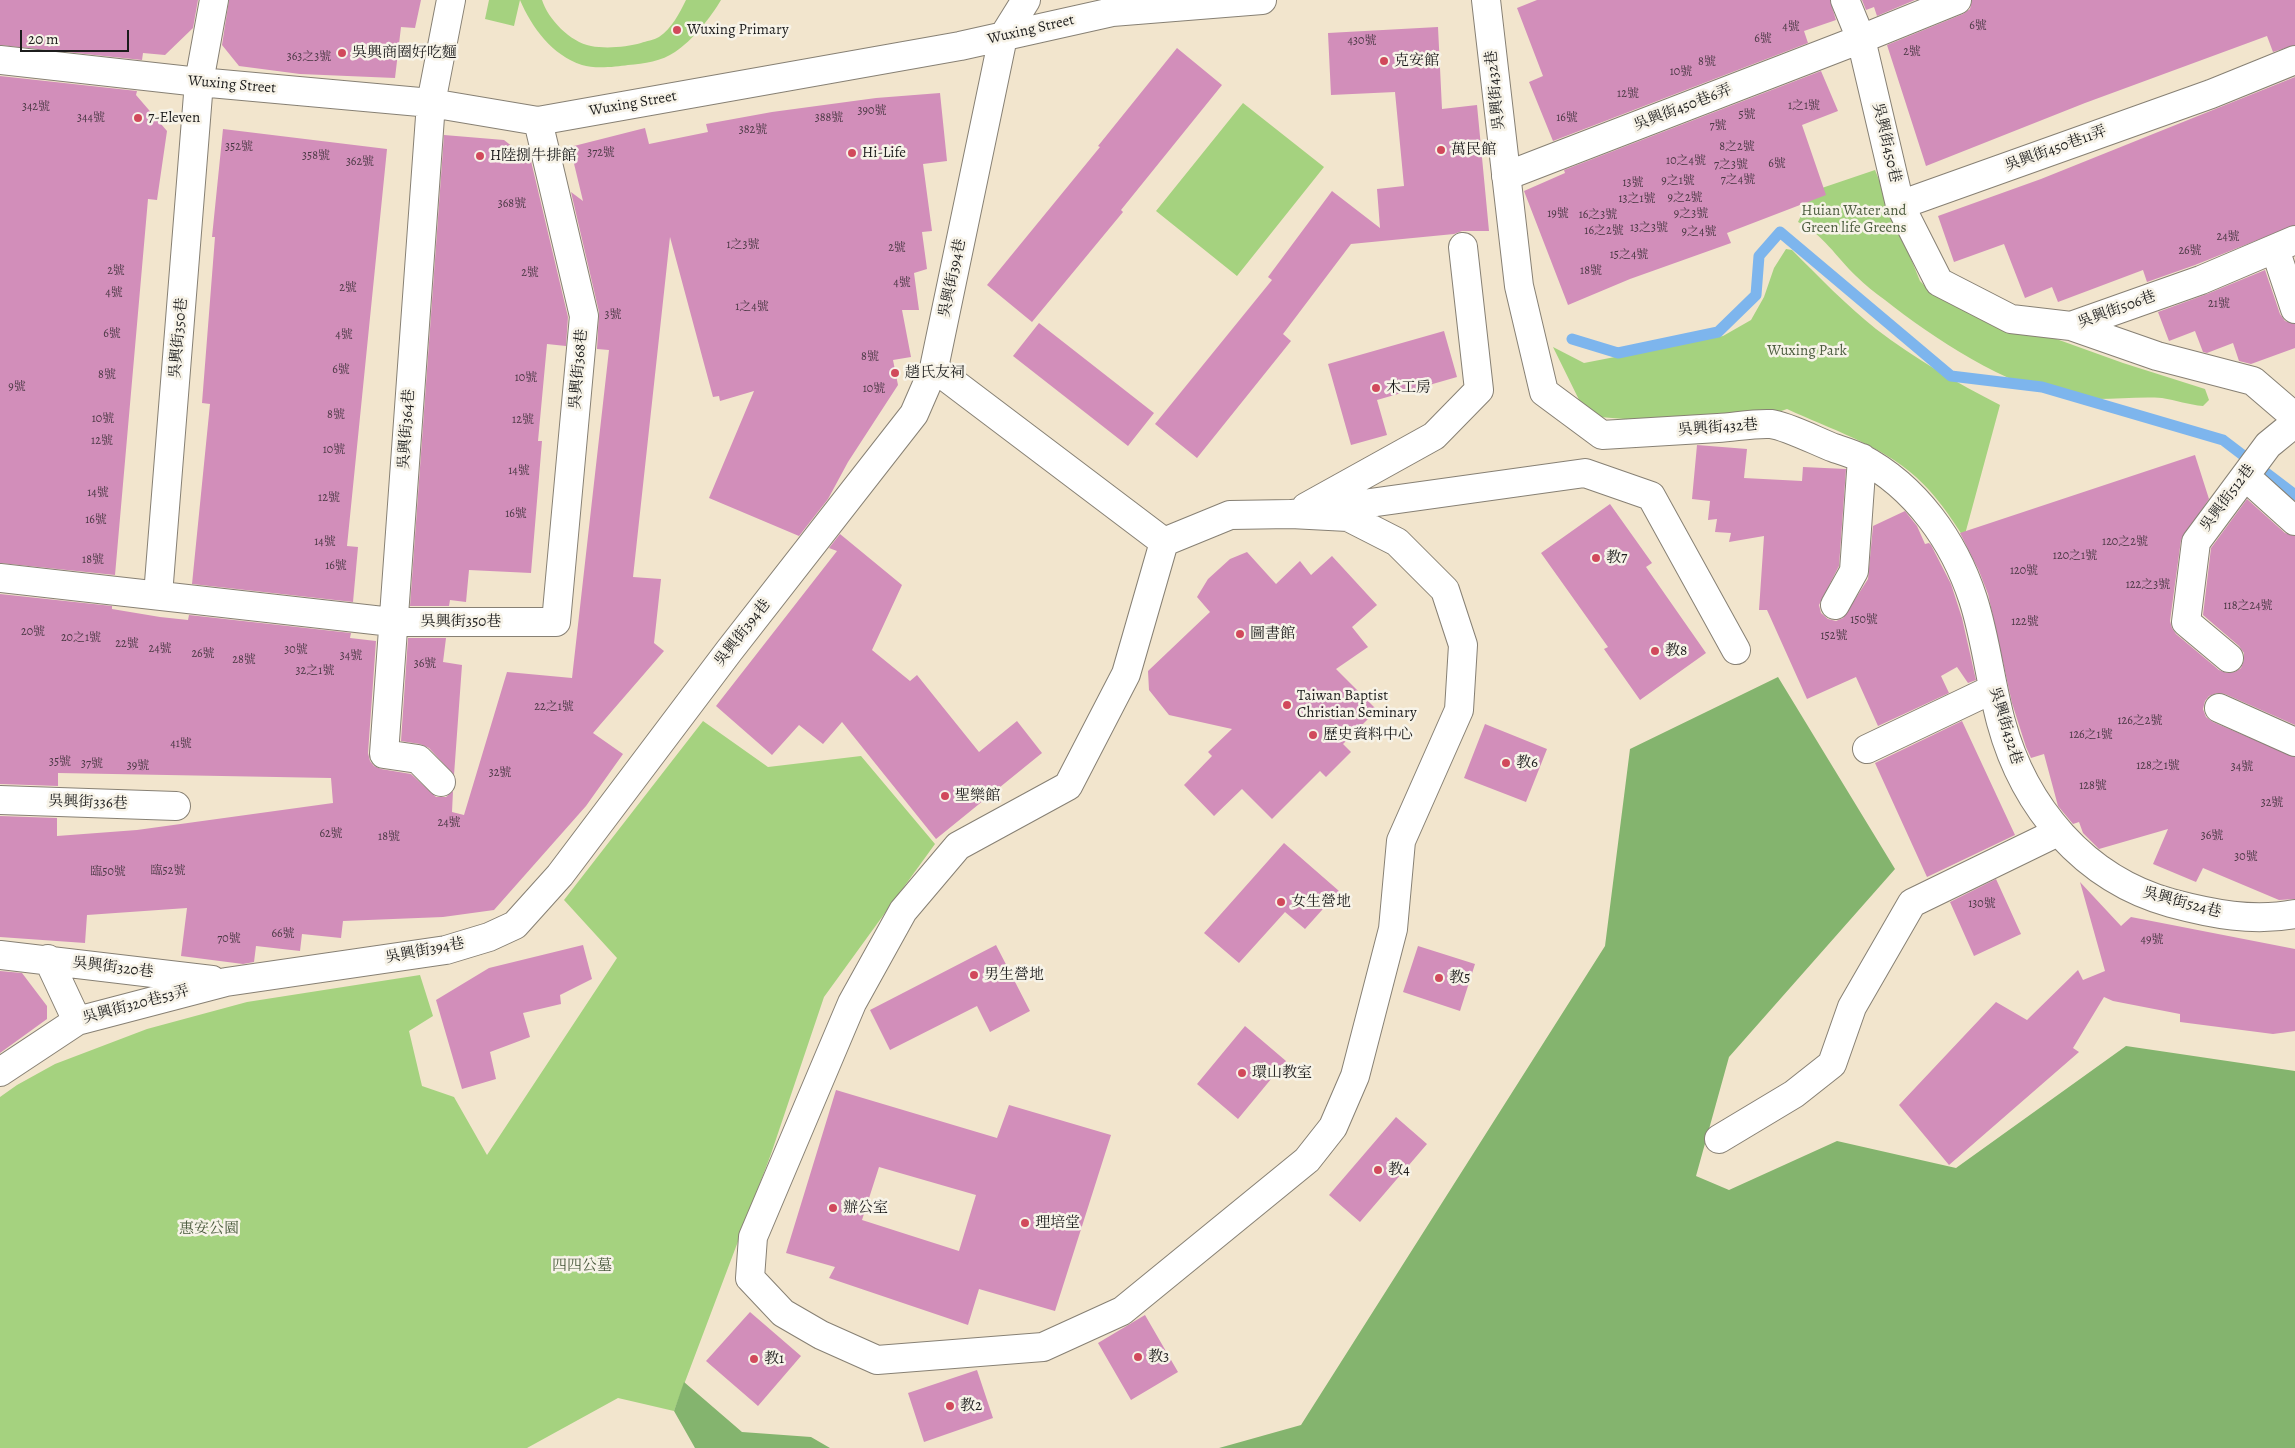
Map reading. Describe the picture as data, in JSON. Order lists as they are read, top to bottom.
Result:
{
  "streets": {
    "street": [
      "Wuxing Street",
      "吳興街432巷",
      "吳興街450巷6弄",
      "吳興街450巷",
      "吳興街450巷11弄",
      "吳興街394巷",
      "吳興街506巷",
      "吳興街350巷",
      "吳興街368巷",
      "吳興街364巷",
      "吳興街512巷",
      "吳興街336巷",
      "吳興街524巷",
      "吳興街320巷",
      "吳興街320巷53弄"
    ]
  },
  "crossings": [
    ["Wuxing Street", "吳興街394巷"],
    ["Wuxing Street", "吳興街350巷"],
    ["Wuxing Street", "吳興街368巷"],
    ["Wuxing Street", "吳興街364巷"],
    ["吳興街432巷", "吳興街450巷6弄"],
    ["吳興街432巷", "吳興街524巷"],
    ["吳興街450巷6弄", "吳興街450巷"],
    ["吳興街450巷", "吳興街450巷11弄"],
    ["吳興街450巷", "吳興街506巷"],
    ["吳興街394巷", "吳興街320巷"],
    ["吳興街394巷", "吳興街320巷53弄"],
    ["吳興街350巷", "吳興街368巷"],
    ["吳興街350巷", "吳興街364巷"],
    ["吳興街320巷", "吳興街320巷53弄"]
  ],
  "parks": [
    "Huian Water and Green life Greens",
    "Wuxing Park",
    "惠安公園",
    "四四公墓"
  ],
  "places": [
    "Wuxing Primary",
    "吳興商圈好吃麵",
    "克安館",
    "7-Eleven",
    "萬民館",
    "Hi-Life",
    "H陸捌牛排館",
    "趙氏友祠",
    "木工房",
    "教7",
    "圖書館",
    "教8",
    "Taiwan Baptist Christian Seminary",
    "歷史資料中心",
    "教6",
    "聖樂館",
    "女生營地",
    "男生營地",
    "教5",
    "環山教室",
    "教4",
    "辦公室",
    "理培堂",
    "教3",
    "教1",
    "教2"
  ],
  "house_numbers": [
    "6號",
    "4號",
    "6號",
    "430號",
    "2號",
    "363之3號",
    "8號",
    "10號",
    "12號",
    "1之1號",
    "342號",
    "390號",
    "5號",
    "344號",
    "388號",
    "16號",
    "7號",
    "382號",
    "352號",
    "8之2號",
    "372號",
    "358號",
    "10之4號",
    "362號",
    "6號",
    "7之3號",
    "7之4號",
    "9之1號",
    "13號",
    "9之2號",
    "13之1號",
    "368號",
    "19號",
    "9之3號",
    "16之3號",
    "13之3號",
    "16之2號",
    "9之4號",
    "24號",
    "1之3號",
    "2號",
    "26號",
    "15之4號",
    "2號",
    "18號",
    "2號",
    "4號",
    "2號",
    "4號",
    "21號",
    "1之4號",
    "3號",
    "6號",
    "4號",
    "8號",
    "6號",
    "8號",
    "10號",
    "9號",
    "10號",
    "8號",
    "10號",
    "12號",
    "12號",
    "10號",
    "14號",
    "14號",
    "12號",
    "16號",
    "16號",
    "14號",
    "120之2號",
    "120之1號",
    "18號",
    "16號",
    "120號",
    "122之3號",
    "118之24號",
    "150號",
    "122號",
    "20號",
    "152號",
    "20之1號",
    "22號",
    "24號",
    "30號",
    "26號",
    "34號",
    "28號",
    "36號",
    "32之1號",
    "22之1號",
    "126之2號",
    "126之1號",
    "41號",
    "35號",
    "37號",
    "39號",
    "128之1號",
    "34號",
    "32號",
    "128號",
    "32號",
    "24號",
    "62號",
    "36號",
    "18號",
    "30號",
    "臨52號",
    "臨50號",
    "130號",
    "66號",
    "70號",
    "49號"
  ],
  "scale_bar": "20 m"
}
